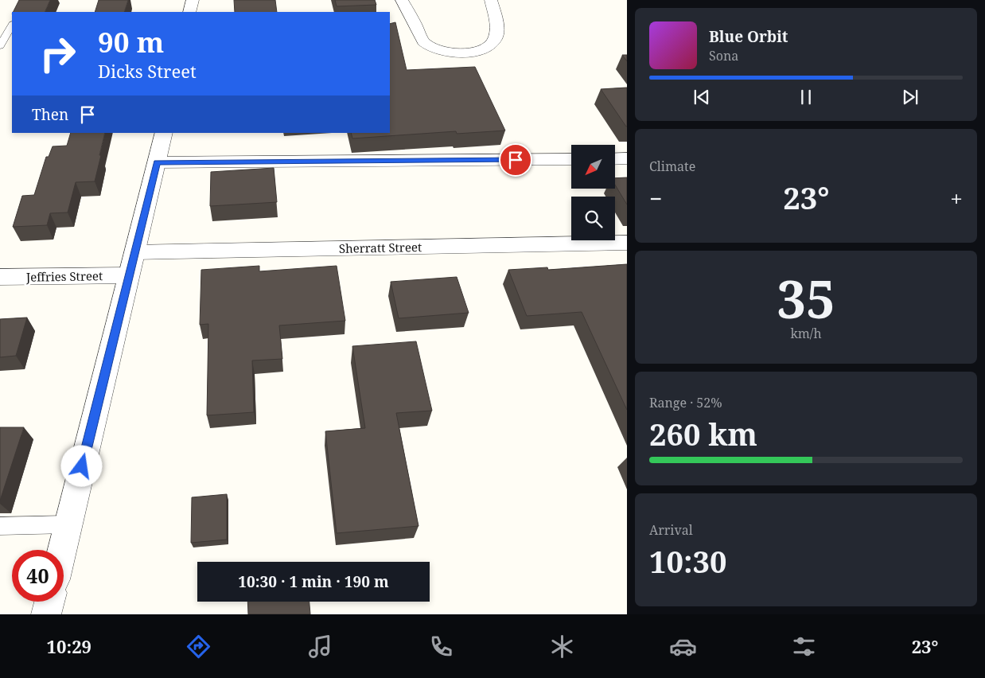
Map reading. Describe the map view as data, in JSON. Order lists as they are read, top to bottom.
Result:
{
  "streets": {
    "street": ["Sherratt Street", "Jeffries Street"]
  },
  "north": "bottom left",
  "page": {
    "turn": ["90 m", "Dicks Street"],
    "song": ["Blue Orbit", "Sona"],
    "then": "Then",
    "tile": [
      "Climate",
      ["35", "km/h"],
      ["Range · 52%", "260 km"],
      ["Arrival", "10:30"]
    ],
    "heat": ["−", "23°", "+"],
    "limit": "40",
    "trip": "10:30 · 1 min · 190 m",
    "tabs": ["10:29", "23°"]
  }
}
